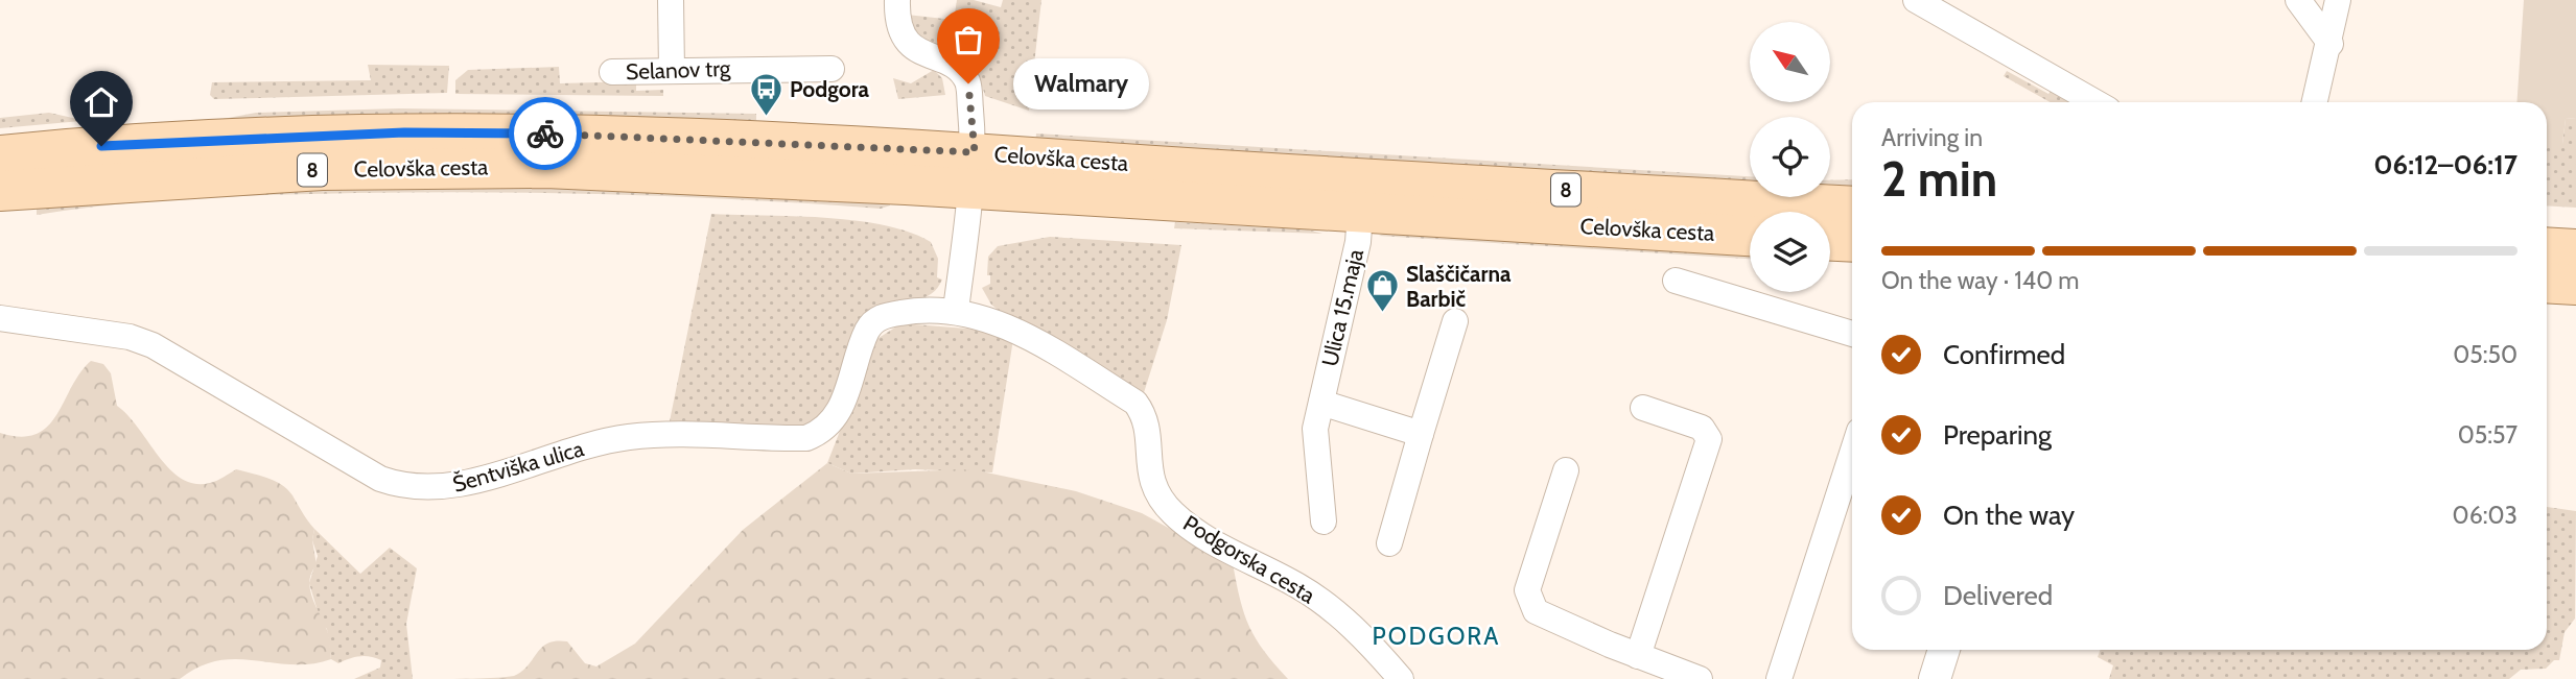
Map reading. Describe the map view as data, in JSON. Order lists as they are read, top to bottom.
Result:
{
  "streets": {
    "main road": ["Celovška cesta", "8"],
    "street": [
      "Selanov trg",
      "Ulica 15.maja",
      "Šentviška ulica",
      "Podgorska cesta"
    ]
  },
  "crossings": [
    ["Celovška cesta", "Ulica 15.maja"],
    ["Šentviška ulica", "Podgorska cesta"]
  ],
  "districts": ["PODGORA"],
  "places": {
    "other": ["Walmary"],
    "bus stop": ["Podgora"],
    "shop": ["Slaščičarna Barbič"]
  },
  "north": "top left",
  "page": {
    "bubble": "Walmary",
    "heading": ["2 min", "Arriving in", "06:12–06:17"],
    "bar": "On the way · 140 m",
    "list": [
      ["Confirmed", "05:50"],
      ["Preparing", "05:57"],
      ["On the way", "06:03"],
      "Delivered"
    ]
  }
}
